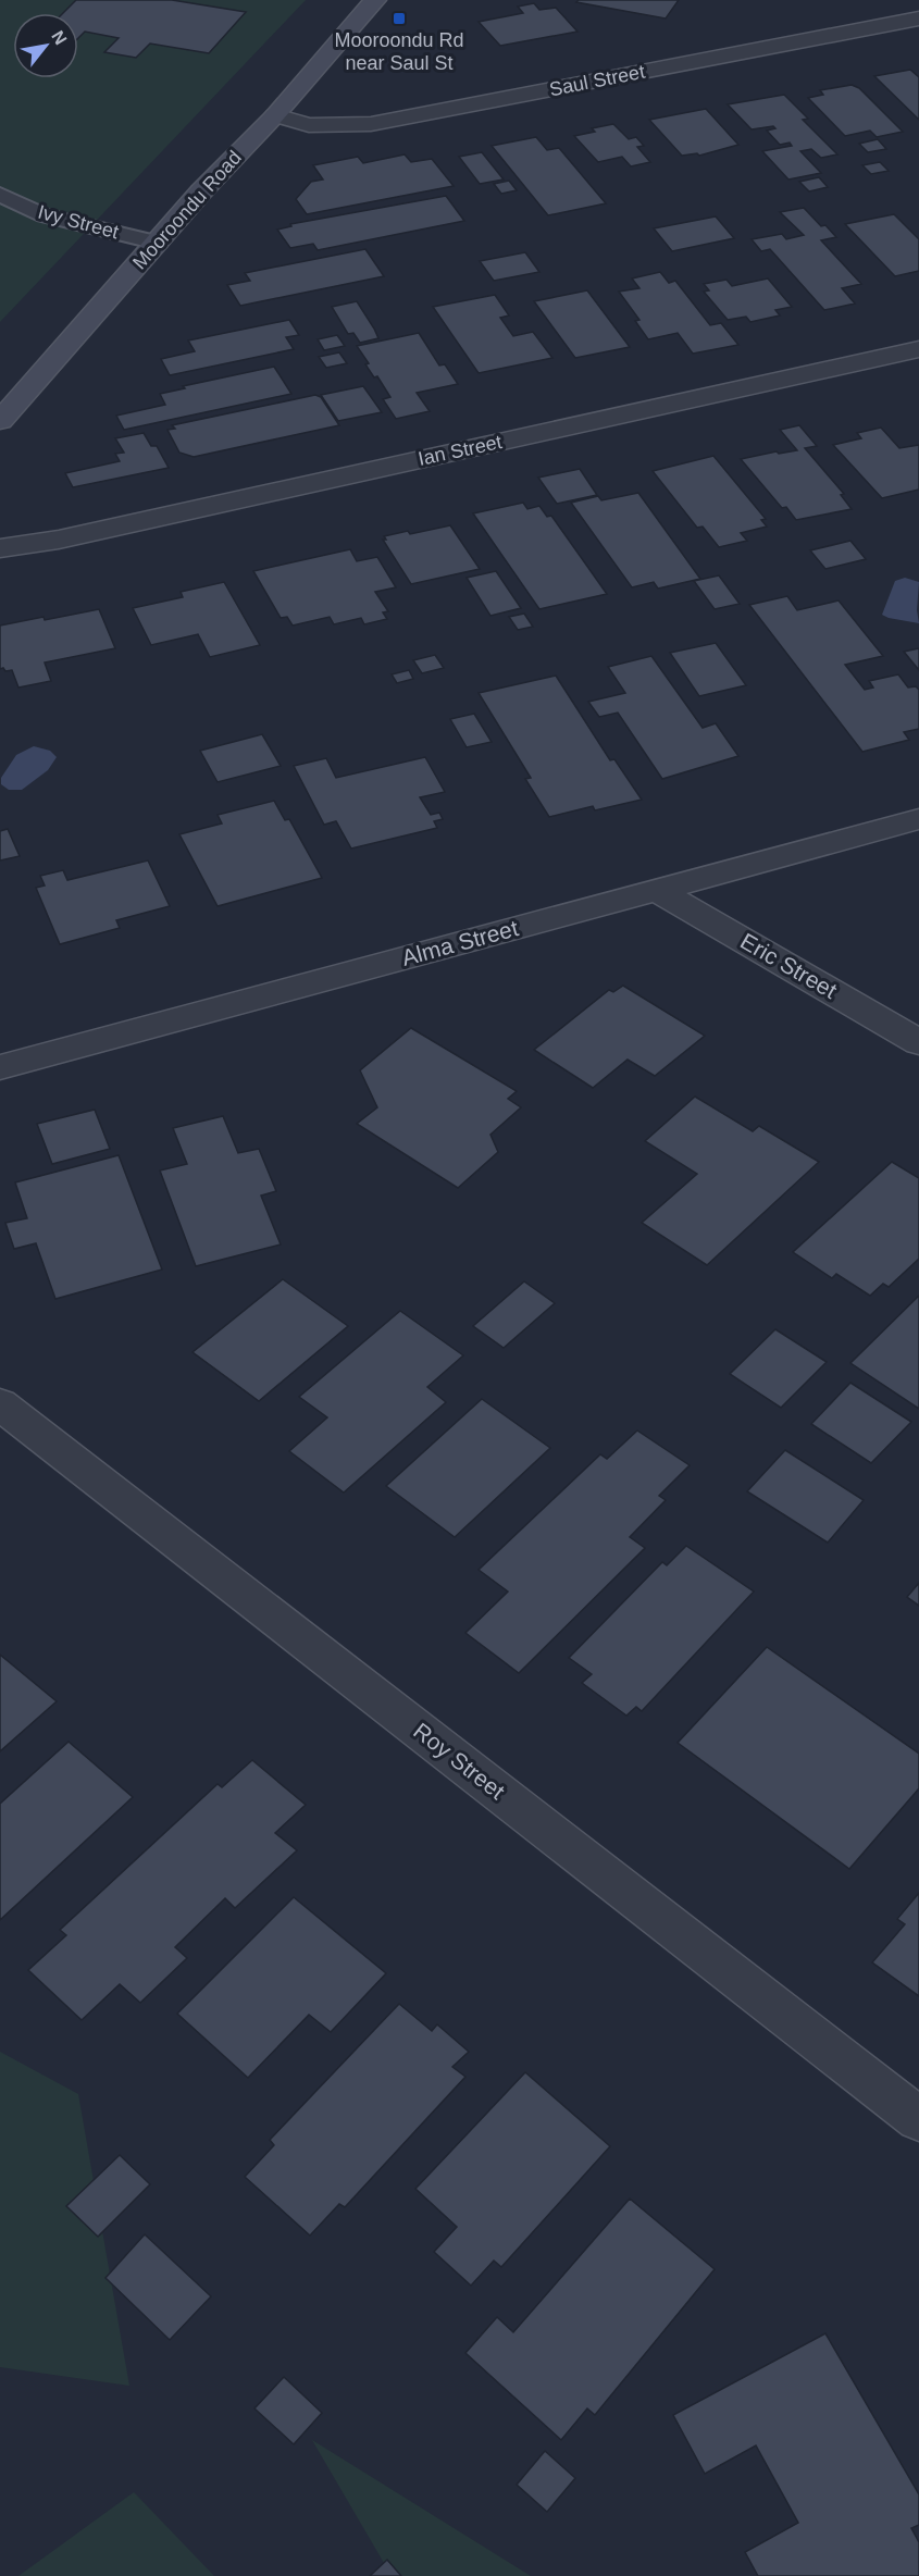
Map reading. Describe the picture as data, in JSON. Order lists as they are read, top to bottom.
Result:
{
  "streets": {
    "street": [
      "Saul Street",
      "Mooroondu Road",
      "Ian Street",
      "Alma Street",
      "Eric Street",
      "Roy Street"
    ],
    "lane": ["Ivy Street"]
  },
  "crossings": [
    ["Saul Street", "Mooroondu Road"],
    ["Mooroondu Road", "Ivy Street"],
    ["Alma Street", "Eric Street"]
  ],
  "places": {
    "transit": ["Mooroondu Rd near Saul St"]
  },
  "north": "top right"
}
